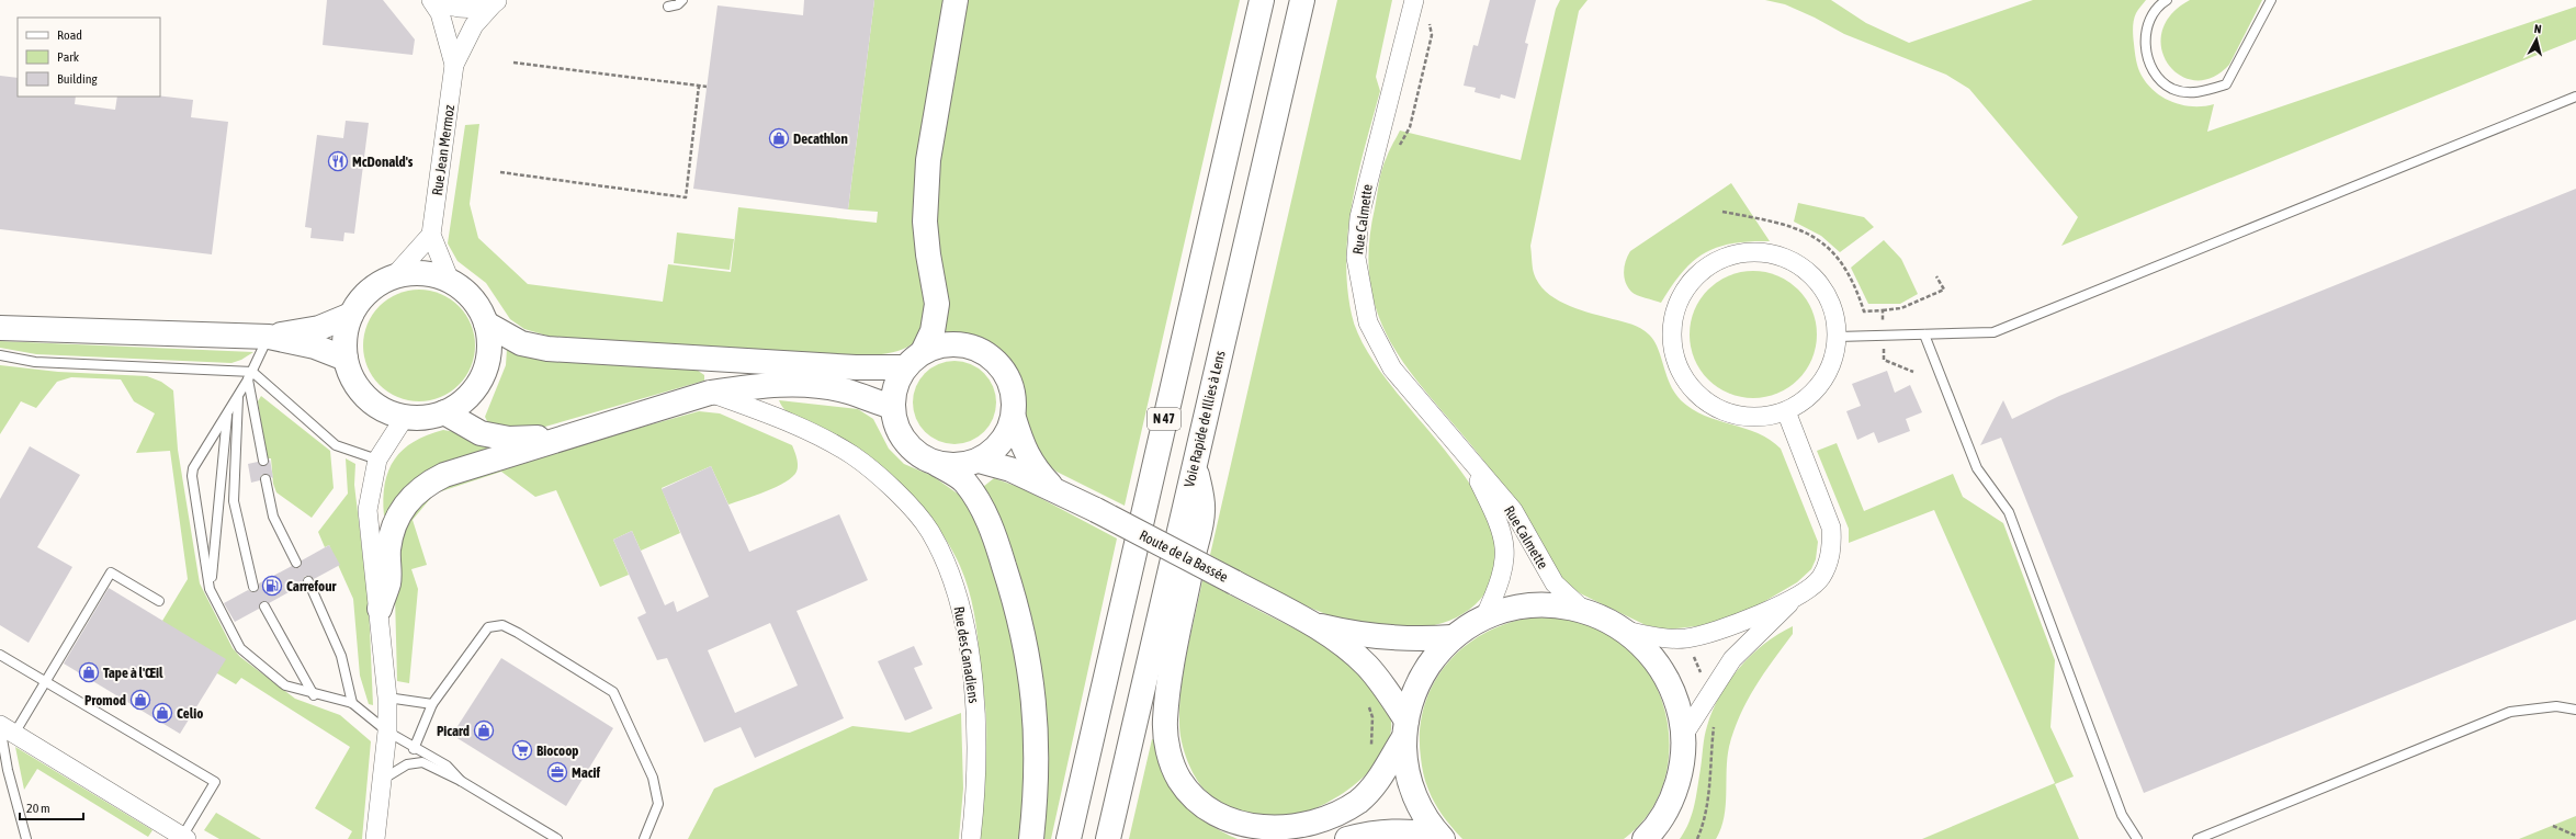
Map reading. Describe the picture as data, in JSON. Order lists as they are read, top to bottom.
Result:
{
  "streets": {
    "main road": ["N 47", "Voie Rapide de Illies à Lens", "Route de la Bassée"],
    "street": ["Rue Jean Mermoz", "Rue Calmette", "Rue des Canadiens"]
  },
  "places": {
    "shop": [
      "Decathlon",
      "Tape à l'Œil",
      "Promod",
      "Celio",
      "Picard"
    ],
    "restaurant": ["McDonald's"],
    "fuel station": ["Carrefour"],
    "supermarket": ["Biocoop"],
    "office": ["Macif"]
  },
  "legend": ["Road", "Park", "Building"],
  "scale_bar": "20 m",
  "north": "top"
}
